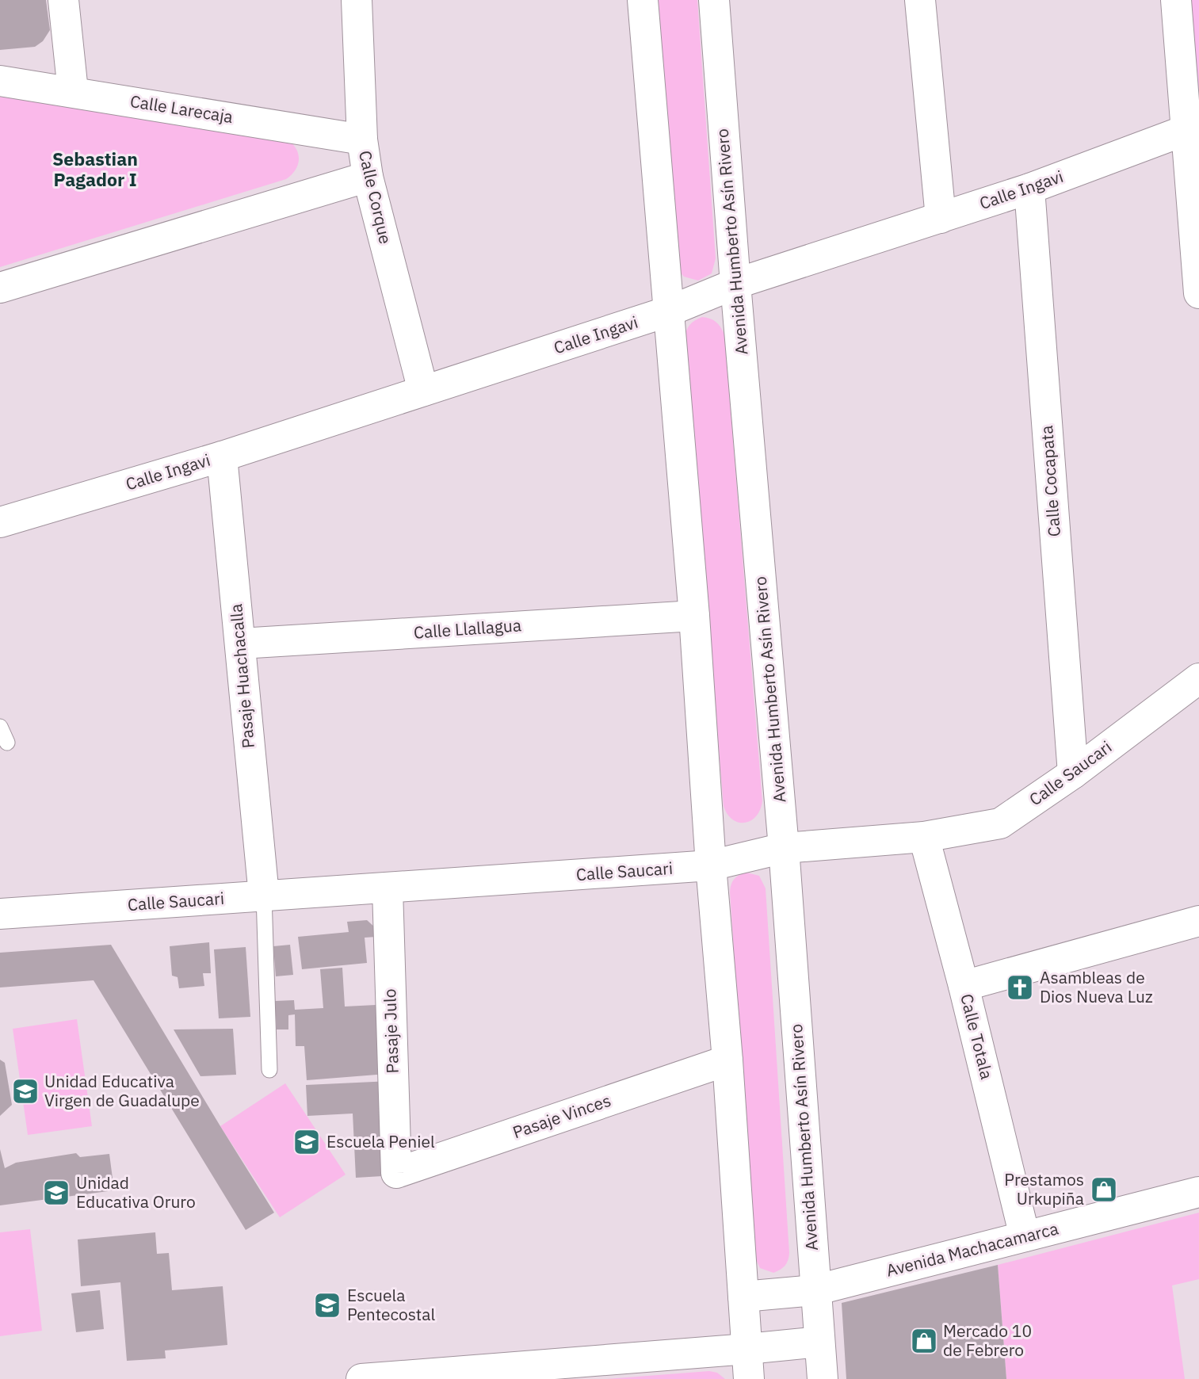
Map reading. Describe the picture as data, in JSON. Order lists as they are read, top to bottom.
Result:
{
  "streets": {
    "street": [
      "Calle Larecaja",
      "Calle Ingavi",
      "Calle Corque",
      "Avenida Humberto Asín Rivero",
      "Calle Cocapata",
      "Calle Llallagua",
      "Pasaje Huachacalla",
      "Calle Saucari",
      "Pasaje Julo",
      "Calle Totala",
      "Pasaje Vinces",
      "Avenida Machacamarca"
    ]
  },
  "crossings": [
    ["Calle Larecaja", "Calle Corque"],
    ["Calle Ingavi", "Calle Corque"],
    ["Calle Ingavi", "Avenida Humberto Asín Rivero"],
    ["Calle Ingavi", "Calle Cocapata"],
    ["Calle Ingavi", "Pasaje Huachacalla"],
    ["Avenida Humberto Asín Rivero", "Calle Saucari"],
    ["Avenida Humberto Asín Rivero", "Avenida Machacamarca"],
    ["Calle Cocapata", "Calle Saucari"],
    ["Calle Llallagua", "Pasaje Huachacalla"],
    ["Pasaje Huachacalla", "Calle Saucari"],
    ["Calle Saucari", "Pasaje Julo"],
    ["Calle Saucari", "Calle Totala"],
    ["Pasaje Julo", "Pasaje Vinces"],
    ["Calle Totala", "Avenida Machacamarca"]
  ],
  "districts": ["Sebastian Pagador I"],
  "places": {
    "church": ["Asambleas de Dios Nueva Luz"],
    "school or university": [
      "Unidad Educativa Virgen de Guadalupe",
      "Escuela Peniel",
      "Unidad Educativa Oruro",
      "Escuela Pentecostal"
    ],
    "shop": ["Prestamos Urkupiña", "Mercado 10 de Febrero"]
  }
}
